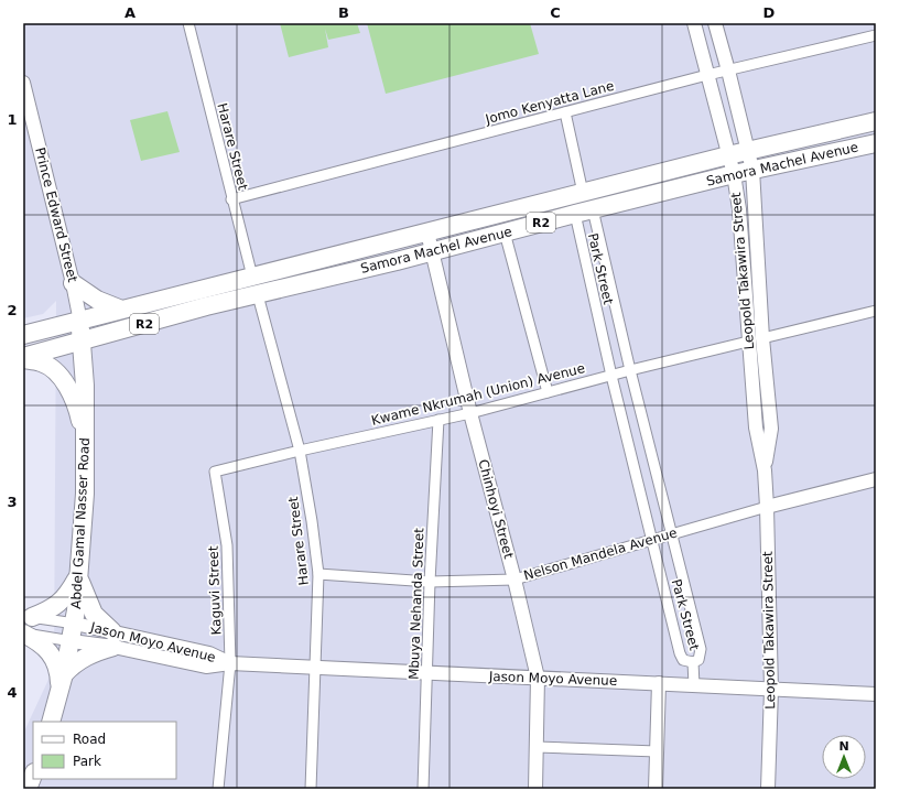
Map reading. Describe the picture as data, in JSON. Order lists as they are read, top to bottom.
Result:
{
  "streets": {
    "highway": ["Samora Machel Avenue", "R2", "Abdel Gamal Nasser Road"],
    "street": [
      "Jomo Kenyatta Lane",
      "Harare Street",
      "Prince Edward Street",
      "Park Street",
      "Leopold Takawira Street",
      "Kwame Nkrumah (Union) Avenue",
      "Chinhoyi Street",
      "Nelson Mandela Avenue",
      "Kaguvi Street",
      "Mbuya Nehanda Street",
      "Jason Moyo Avenue"
    ]
  },
  "crossings": [
    ["Jomo Kenyatta Lane", "Harare Street"],
    ["Jomo Kenyatta Lane", "Leopold Takawira Street"],
    ["Harare Street", "Samora Machel Avenue"],
    ["Harare Street", "Kwame Nkrumah (Union) Avenue"],
    ["Harare Street", "Nelson Mandela Avenue"],
    ["Harare Street", "Jason Moyo Avenue"],
    ["Samora Machel Avenue", "Prince Edward Street"],
    ["Samora Machel Avenue", "Park Street"],
    ["Samora Machel Avenue", "Leopold Takawira Street"],
    ["Samora Machel Avenue", "Chinhoyi Street"],
    ["Samora Machel Avenue", "Abdel Gamal Nasser Road"],
    ["Prince Edward Street", "Abdel Gamal Nasser Road"],
    ["Park Street", "Kwame Nkrumah (Union) Avenue"],
    ["Park Street", "Nelson Mandela Avenue"],
    ["Leopold Takawira Street", "Kwame Nkrumah (Union) Avenue"],
    ["Leopold Takawira Street", "Nelson Mandela Avenue"],
    ["Leopold Takawira Street", "Jason Moyo Avenue"],
    ["Kwame Nkrumah (Union) Avenue", "Chinhoyi Street"],
    ["Kwame Nkrumah (Union) Avenue", "Kaguvi Street"],
    ["Kwame Nkrumah (Union) Avenue", "Mbuya Nehanda Street"],
    ["Chinhoyi Street", "Nelson Mandela Avenue"],
    ["Chinhoyi Street", "Jason Moyo Avenue"],
    ["Abdel Gamal Nasser Road", "Jason Moyo Avenue"],
    ["Nelson Mandela Avenue", "Mbuya Nehanda Street"],
    ["Kaguvi Street", "Jason Moyo Avenue"],
    ["Mbuya Nehanda Street", "Jason Moyo Avenue"]
  ],
  "legend": ["Road", "Park"],
  "north": "top",
  "grid": {
    "columns": [
      "A",
      "B",
      "C",
      "D"
    ],
    "rows": [
      "1",
      "2",
      "3",
      "4"
    ]
  }
}
